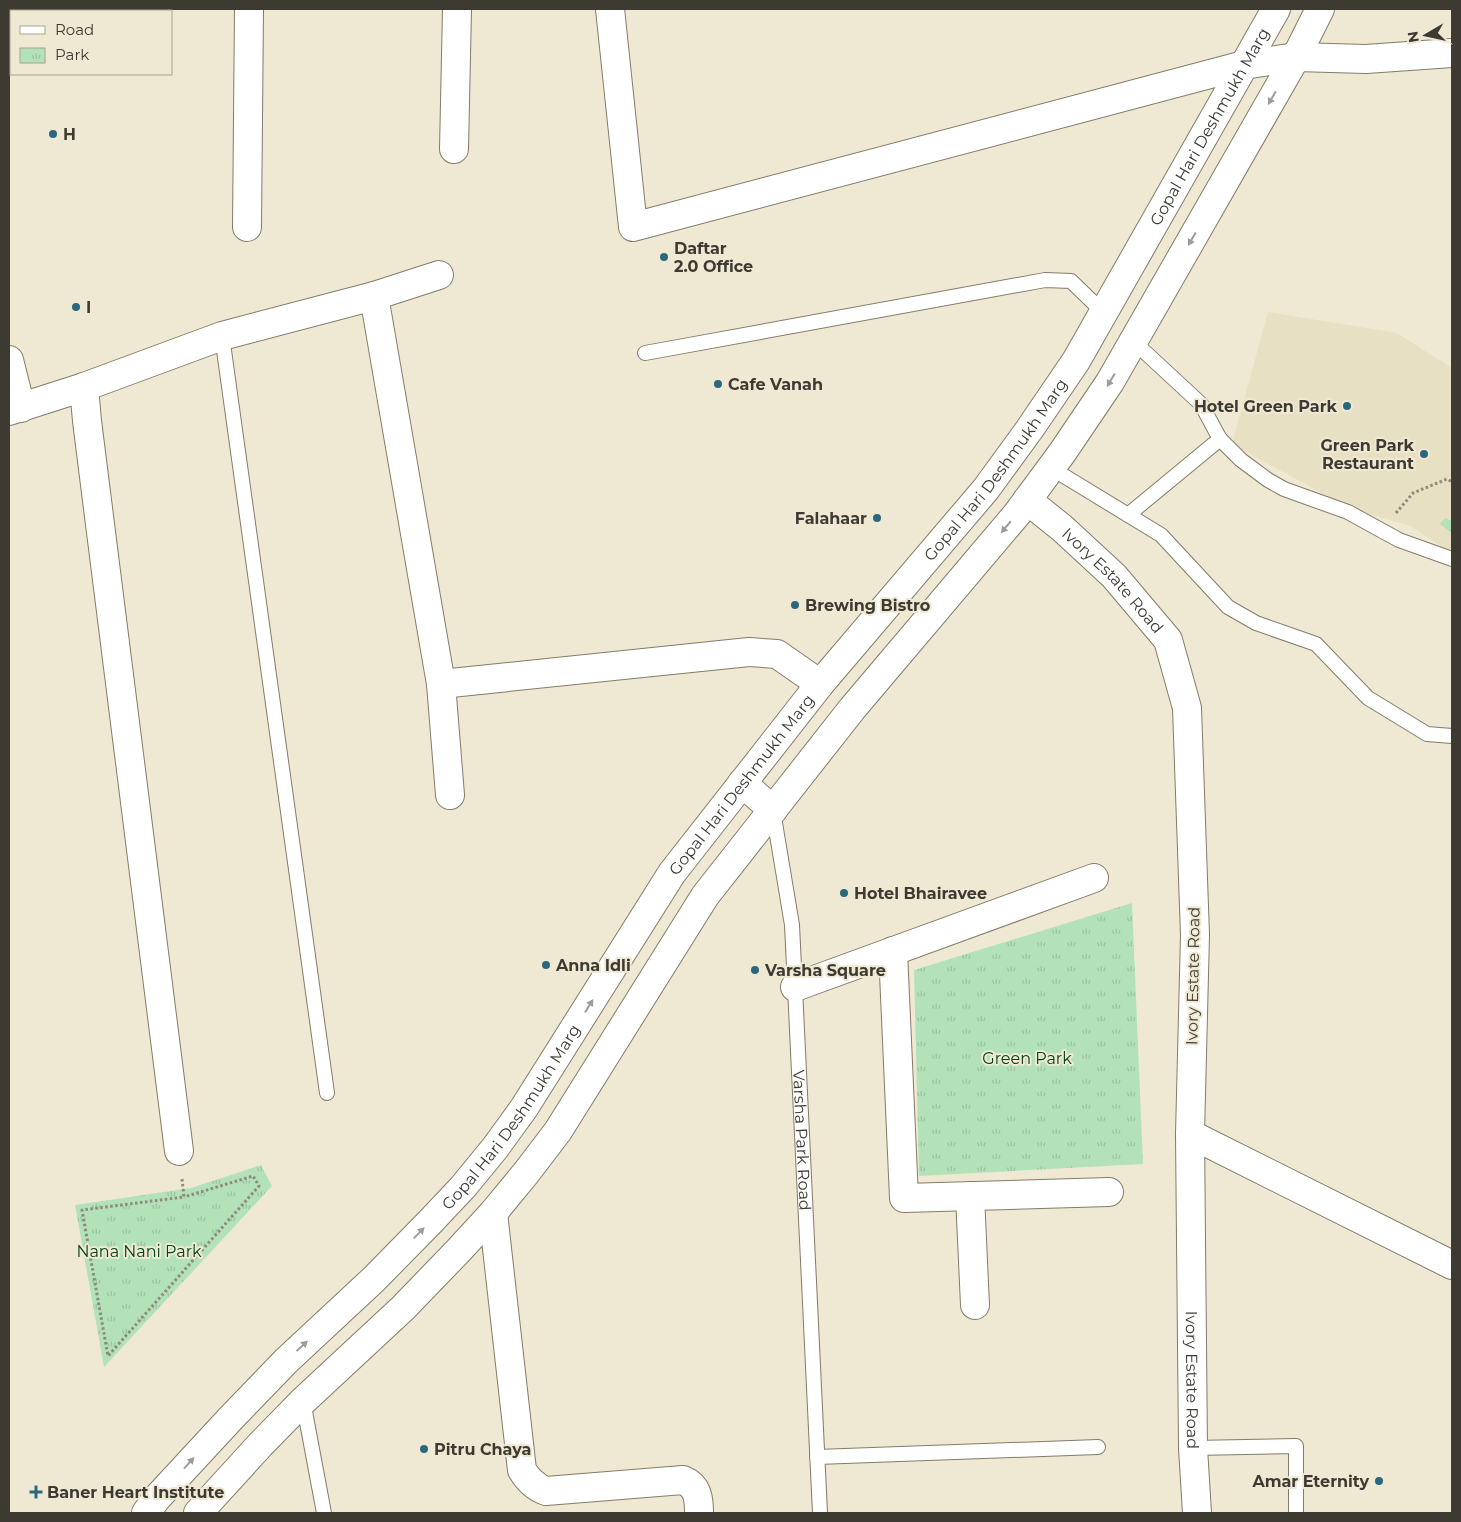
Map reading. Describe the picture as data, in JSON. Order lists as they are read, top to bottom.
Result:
{
  "streets": {
    "street": ["Gopal Hari Deshmukh Marg", "Ivory Estate Road"],
    "lane": ["Varsha Park Road"]
  },
  "parks": ["Green Park", "Nana Nani Park"],
  "places": {
    "other": [
      "H",
      "Daftar 2.0 Office",
      "I",
      "Cafe Vanah",
      "Hotel Green Park",
      "Green Park Restaurant",
      "Falahaar",
      "Brewing Bistro",
      "Hotel Bhairavee",
      "Anna Idli",
      "Varsha Square",
      "Pitru Chaya",
      "Amar Eternity"
    ],
    "health": ["Baner Heart Institute"]
  },
  "legend": ["Road", "Park"],
  "north": "left"
}
